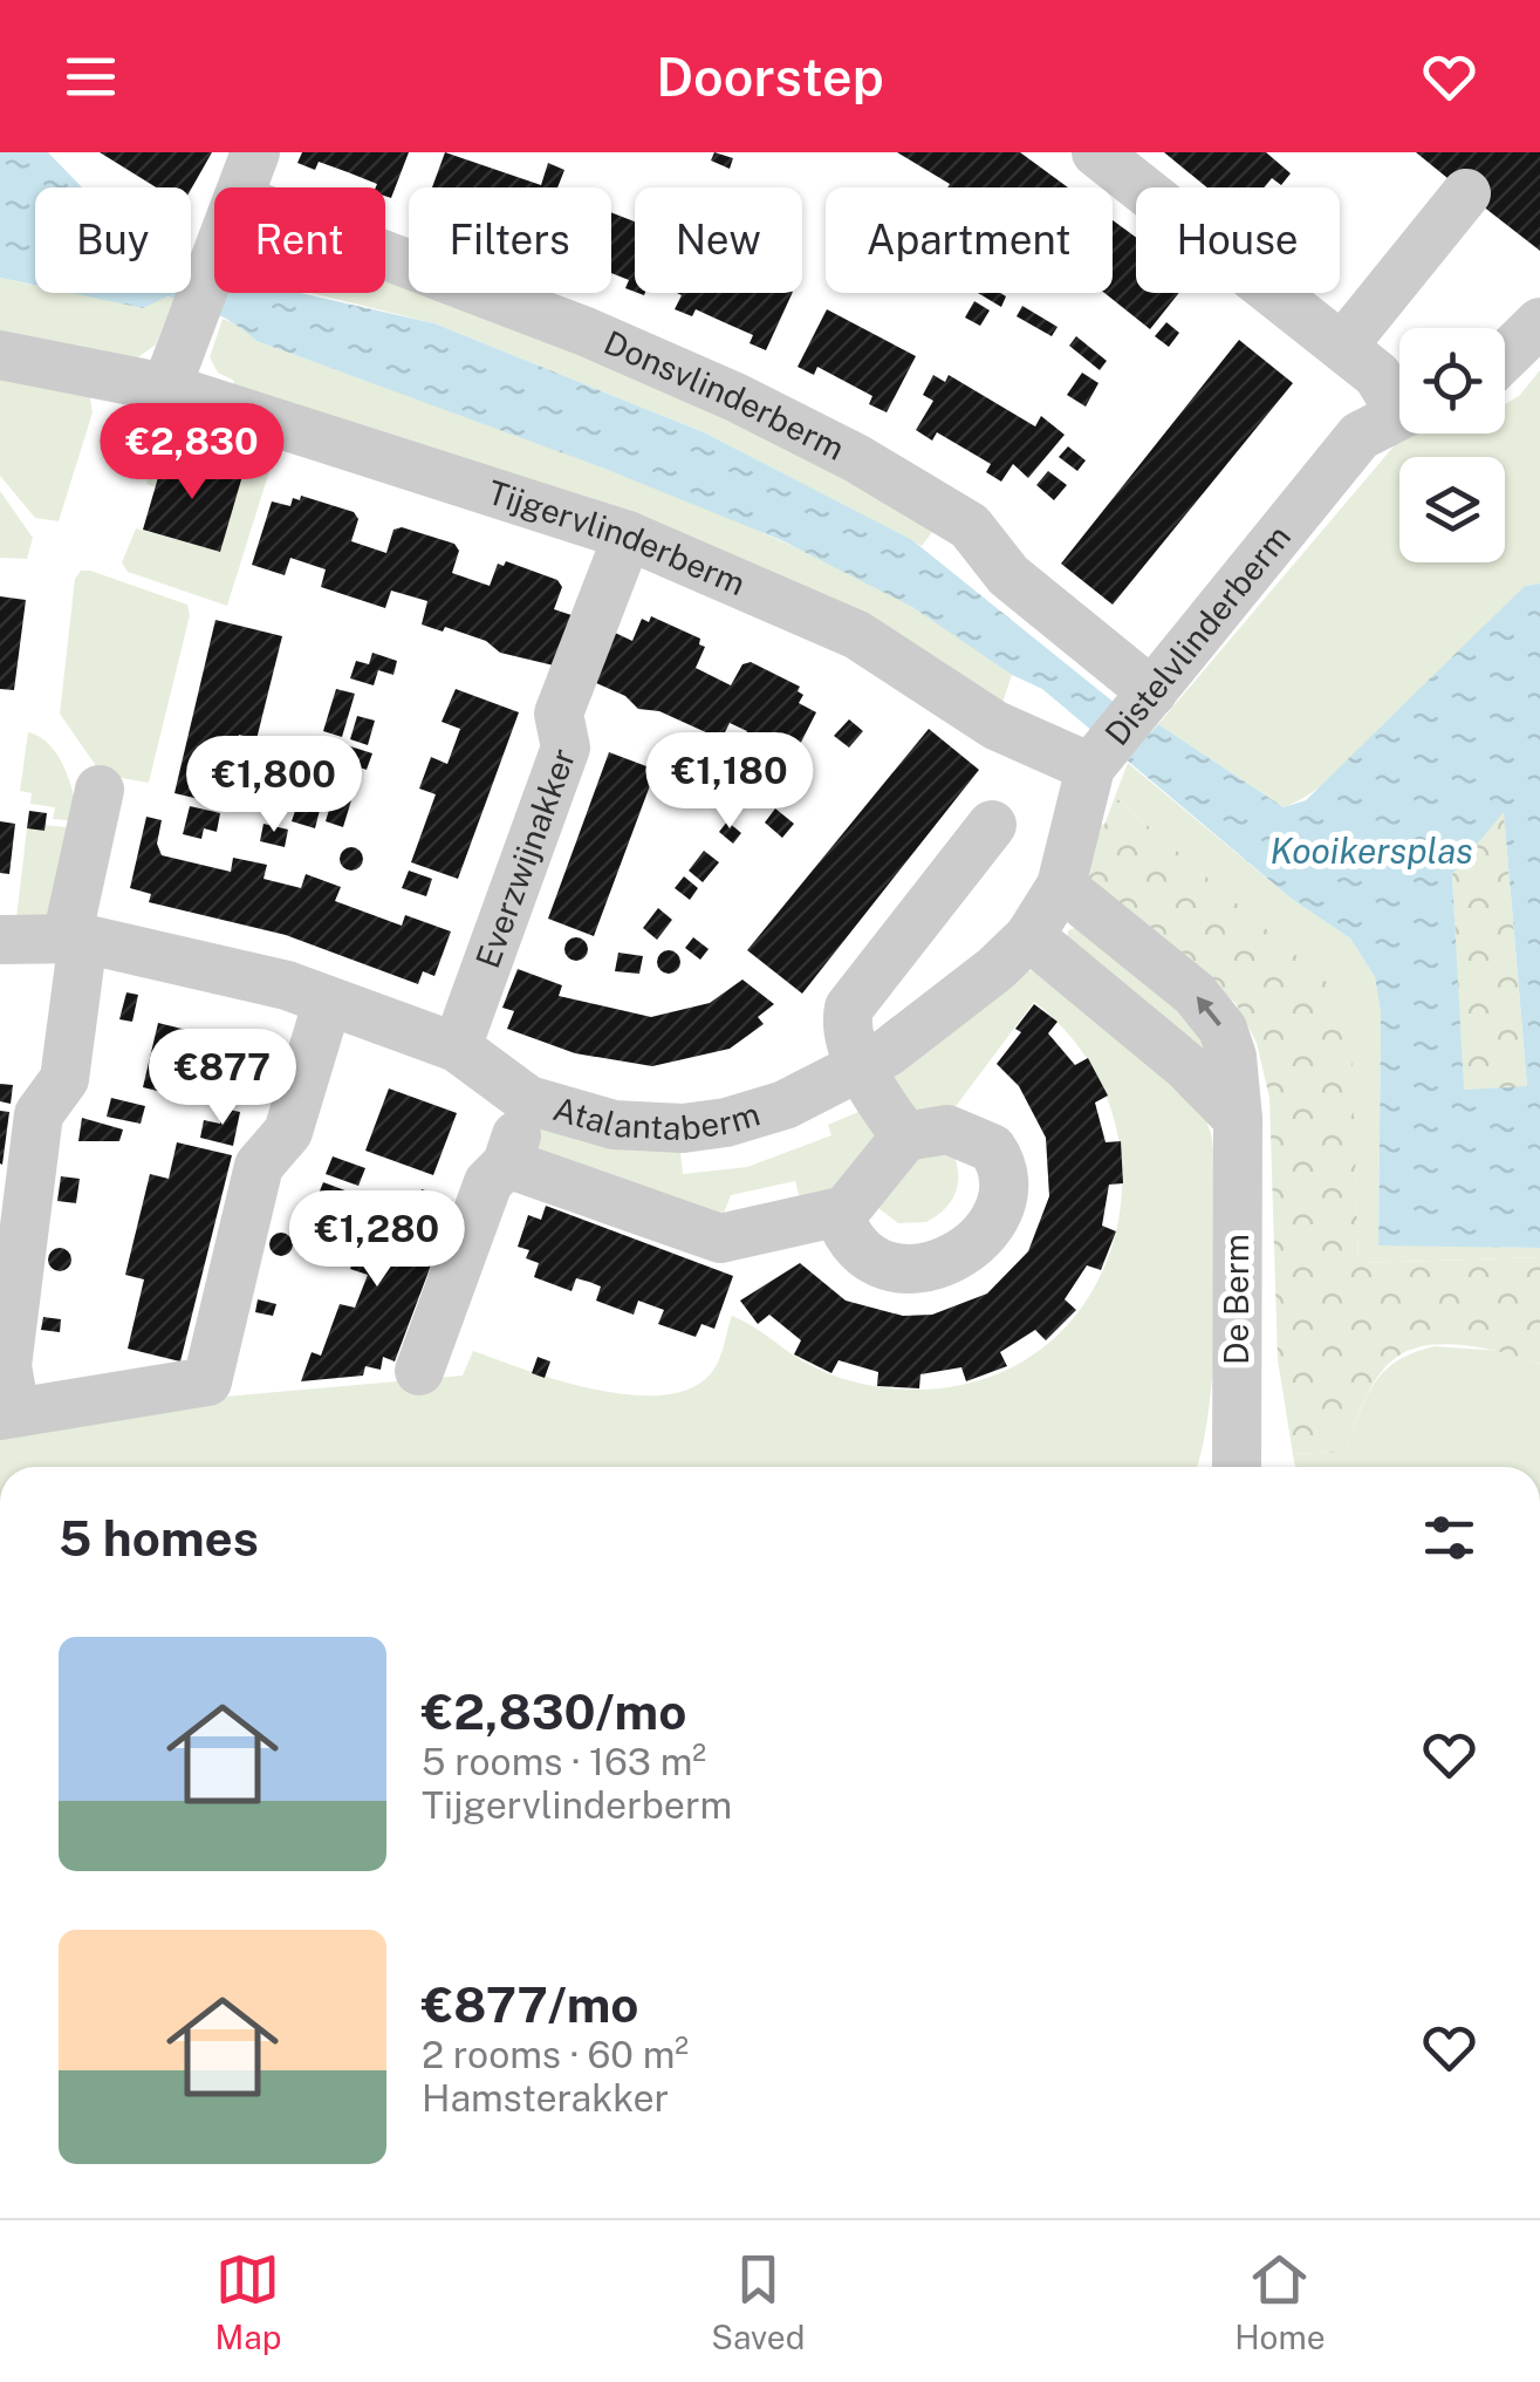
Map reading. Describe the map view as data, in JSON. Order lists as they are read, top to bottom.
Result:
{
  "streets": {
    "street": [
      "Donsvlinderberm",
      "Tijgervlinderberm",
      "Distelvlinderberm",
      "Everzwijnakker",
      "Atalantaberm",
      "De Berm"
    ]
  },
  "crossings": [
    ["Donsvlinderberm", "Tijgervlinderberm"],
    ["Donsvlinderberm", "Distelvlinderberm"],
    ["Tijgervlinderberm", "Distelvlinderberm"],
    ["Tijgervlinderberm", "Everzwijnakker"],
    ["Distelvlinderberm", "Atalantaberm"],
    ["Distelvlinderberm", "De Berm"],
    ["Everzwijnakker", "Atalantaberm"],
    ["Atalantaberm", "De Berm"]
  ],
  "water": ["Kooikersplas"],
  "page": {
    "header": "Doorstep",
    "chip": [
      "Buy",
      "Rent",
      "Filters",
      "New",
      "Apartment",
      "House"
    ],
    "price": [
      "€2,830",
      "€1,180",
      "€1,800",
      "€877",
      "€1,280"
    ],
    "heading": "5 homes",
    "list": [
      {
        "name": "€2,830/mo",
        "note": "5 rooms · 163 m² · Tijgervlinderberm"
      },
      {
        "name": "€877/mo",
        "note": "2 rooms · 60 m² · Hamsterakker"
      }
    ],
    "tabs": ["Map", "Saved", "Home"]
  }
}
